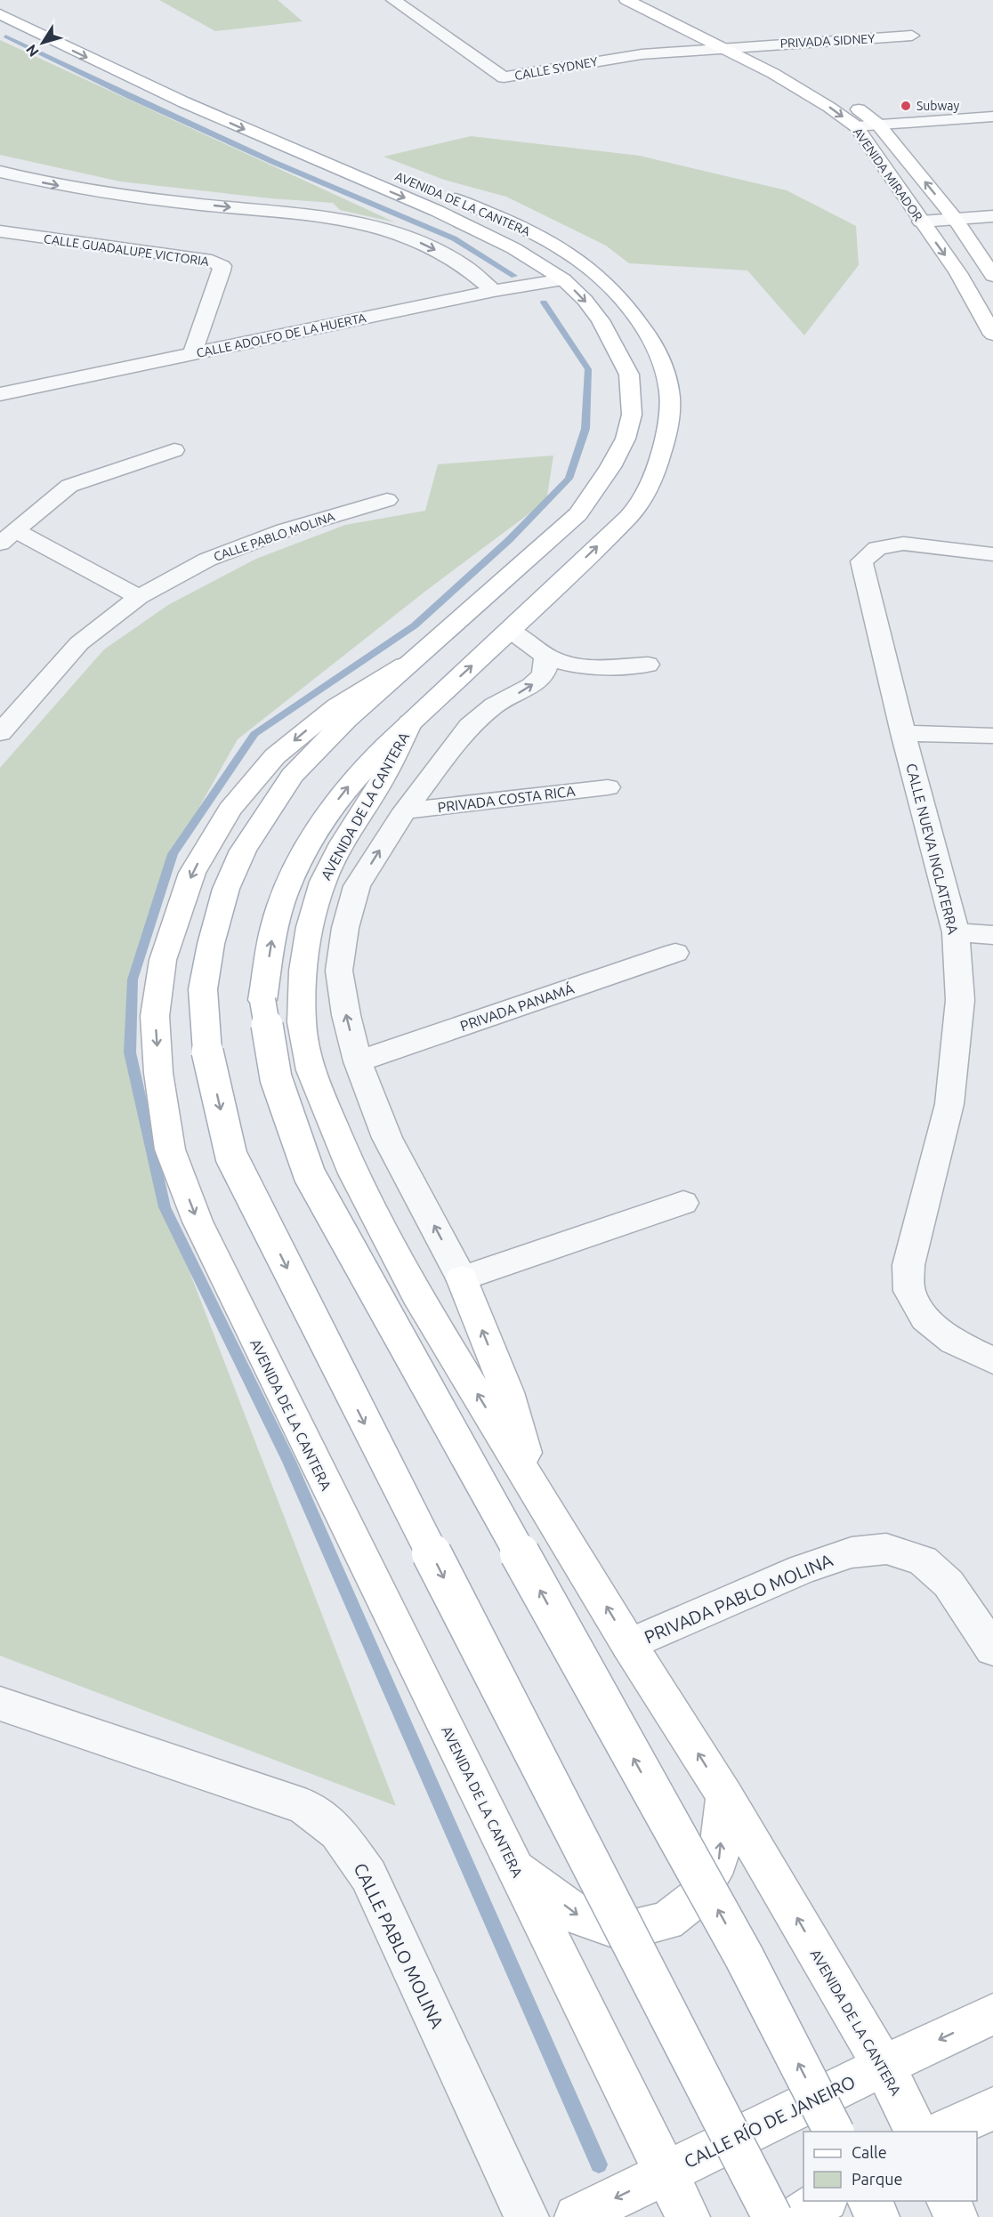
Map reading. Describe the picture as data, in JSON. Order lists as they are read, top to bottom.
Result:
{
  "streets": {
    "main road": ["AVENIDA MIRADOR", "AVENIDA DE LA CANTERA", "CALLE RÍO DE JANEIRO"],
    "street": [
      "PRIVADA SIDNEY",
      "CALLE SYDNEY",
      "CALLE GUADALUPE VICTORIA",
      "CALLE ADOLFO DE LA HUERTA",
      "CALLE PABLO MOLINA",
      "PRIVADA COSTA RICA",
      "CALLE NUEVA INGLATERRA",
      "PRIVADA PANAMÁ",
      "PRIVADA PABLO MOLINA"
    ]
  },
  "crossings": [
    ["PRIVADA SIDNEY", "CALLE SYDNEY"],
    ["PRIVADA SIDNEY", "AVENIDA MIRADOR"],
    ["CALLE SYDNEY", "AVENIDA MIRADOR"],
    ["AVENIDA DE LA CANTERA", "CALLE ADOLFO DE LA HUERTA"],
    ["AVENIDA DE LA CANTERA", "PRIVADA PABLO MOLINA"],
    ["AVENIDA DE LA CANTERA", "CALLE RÍO DE JANEIRO"],
    ["CALLE GUADALUPE VICTORIA", "CALLE ADOLFO DE LA HUERTA"]
  ],
  "one_way": ["CALLE RÍO DE JANEIRO"],
  "places": ["Subway"],
  "legend": ["Calle", "Parque"],
  "north": "bottom left"
}
